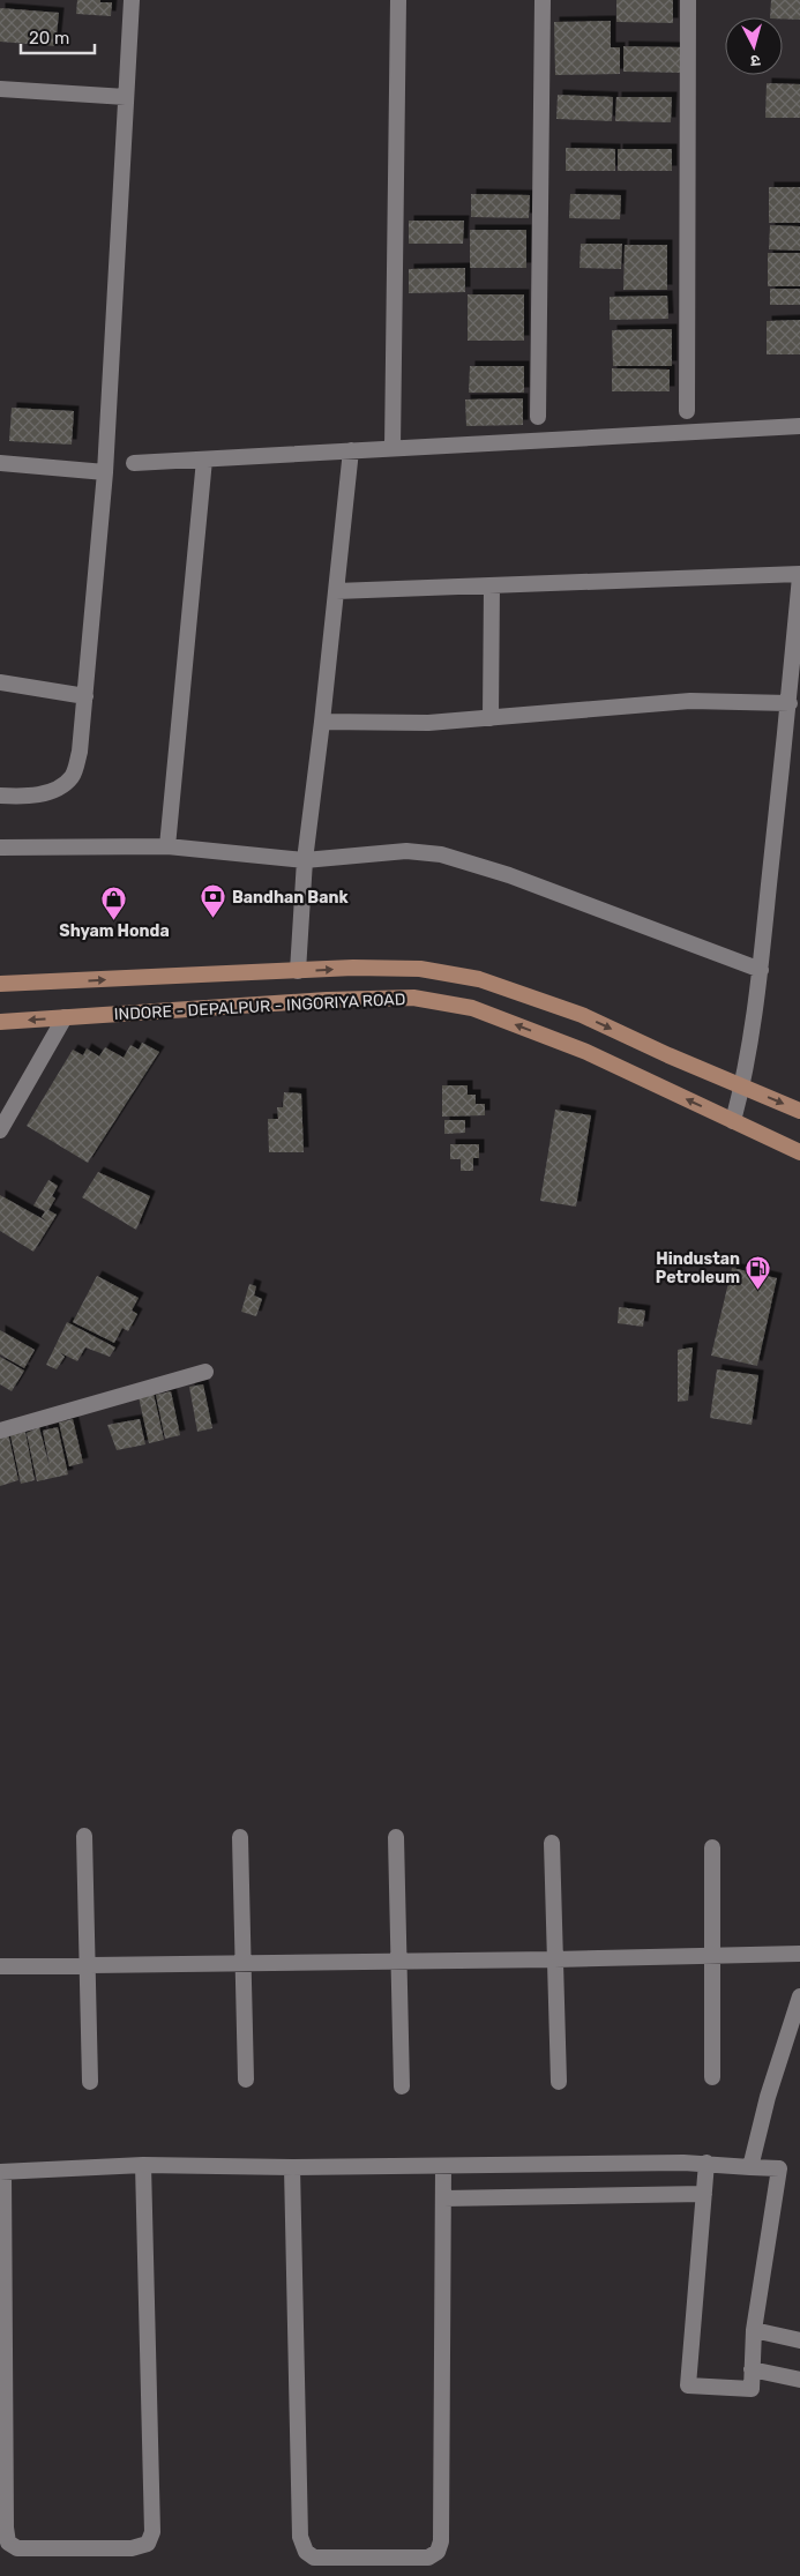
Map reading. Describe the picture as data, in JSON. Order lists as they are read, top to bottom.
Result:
{
  "streets": {
    "main road": ["INDORE - DEPALPUR - INGORIYA ROAD"]
  },
  "places": {
    "bank": ["Bandhan Bank"],
    "shop": ["Shyam Honda"],
    "fuel station": ["Hindustan Petroleum"]
  },
  "scale_bar": "20 m",
  "north": "bottom"
}
